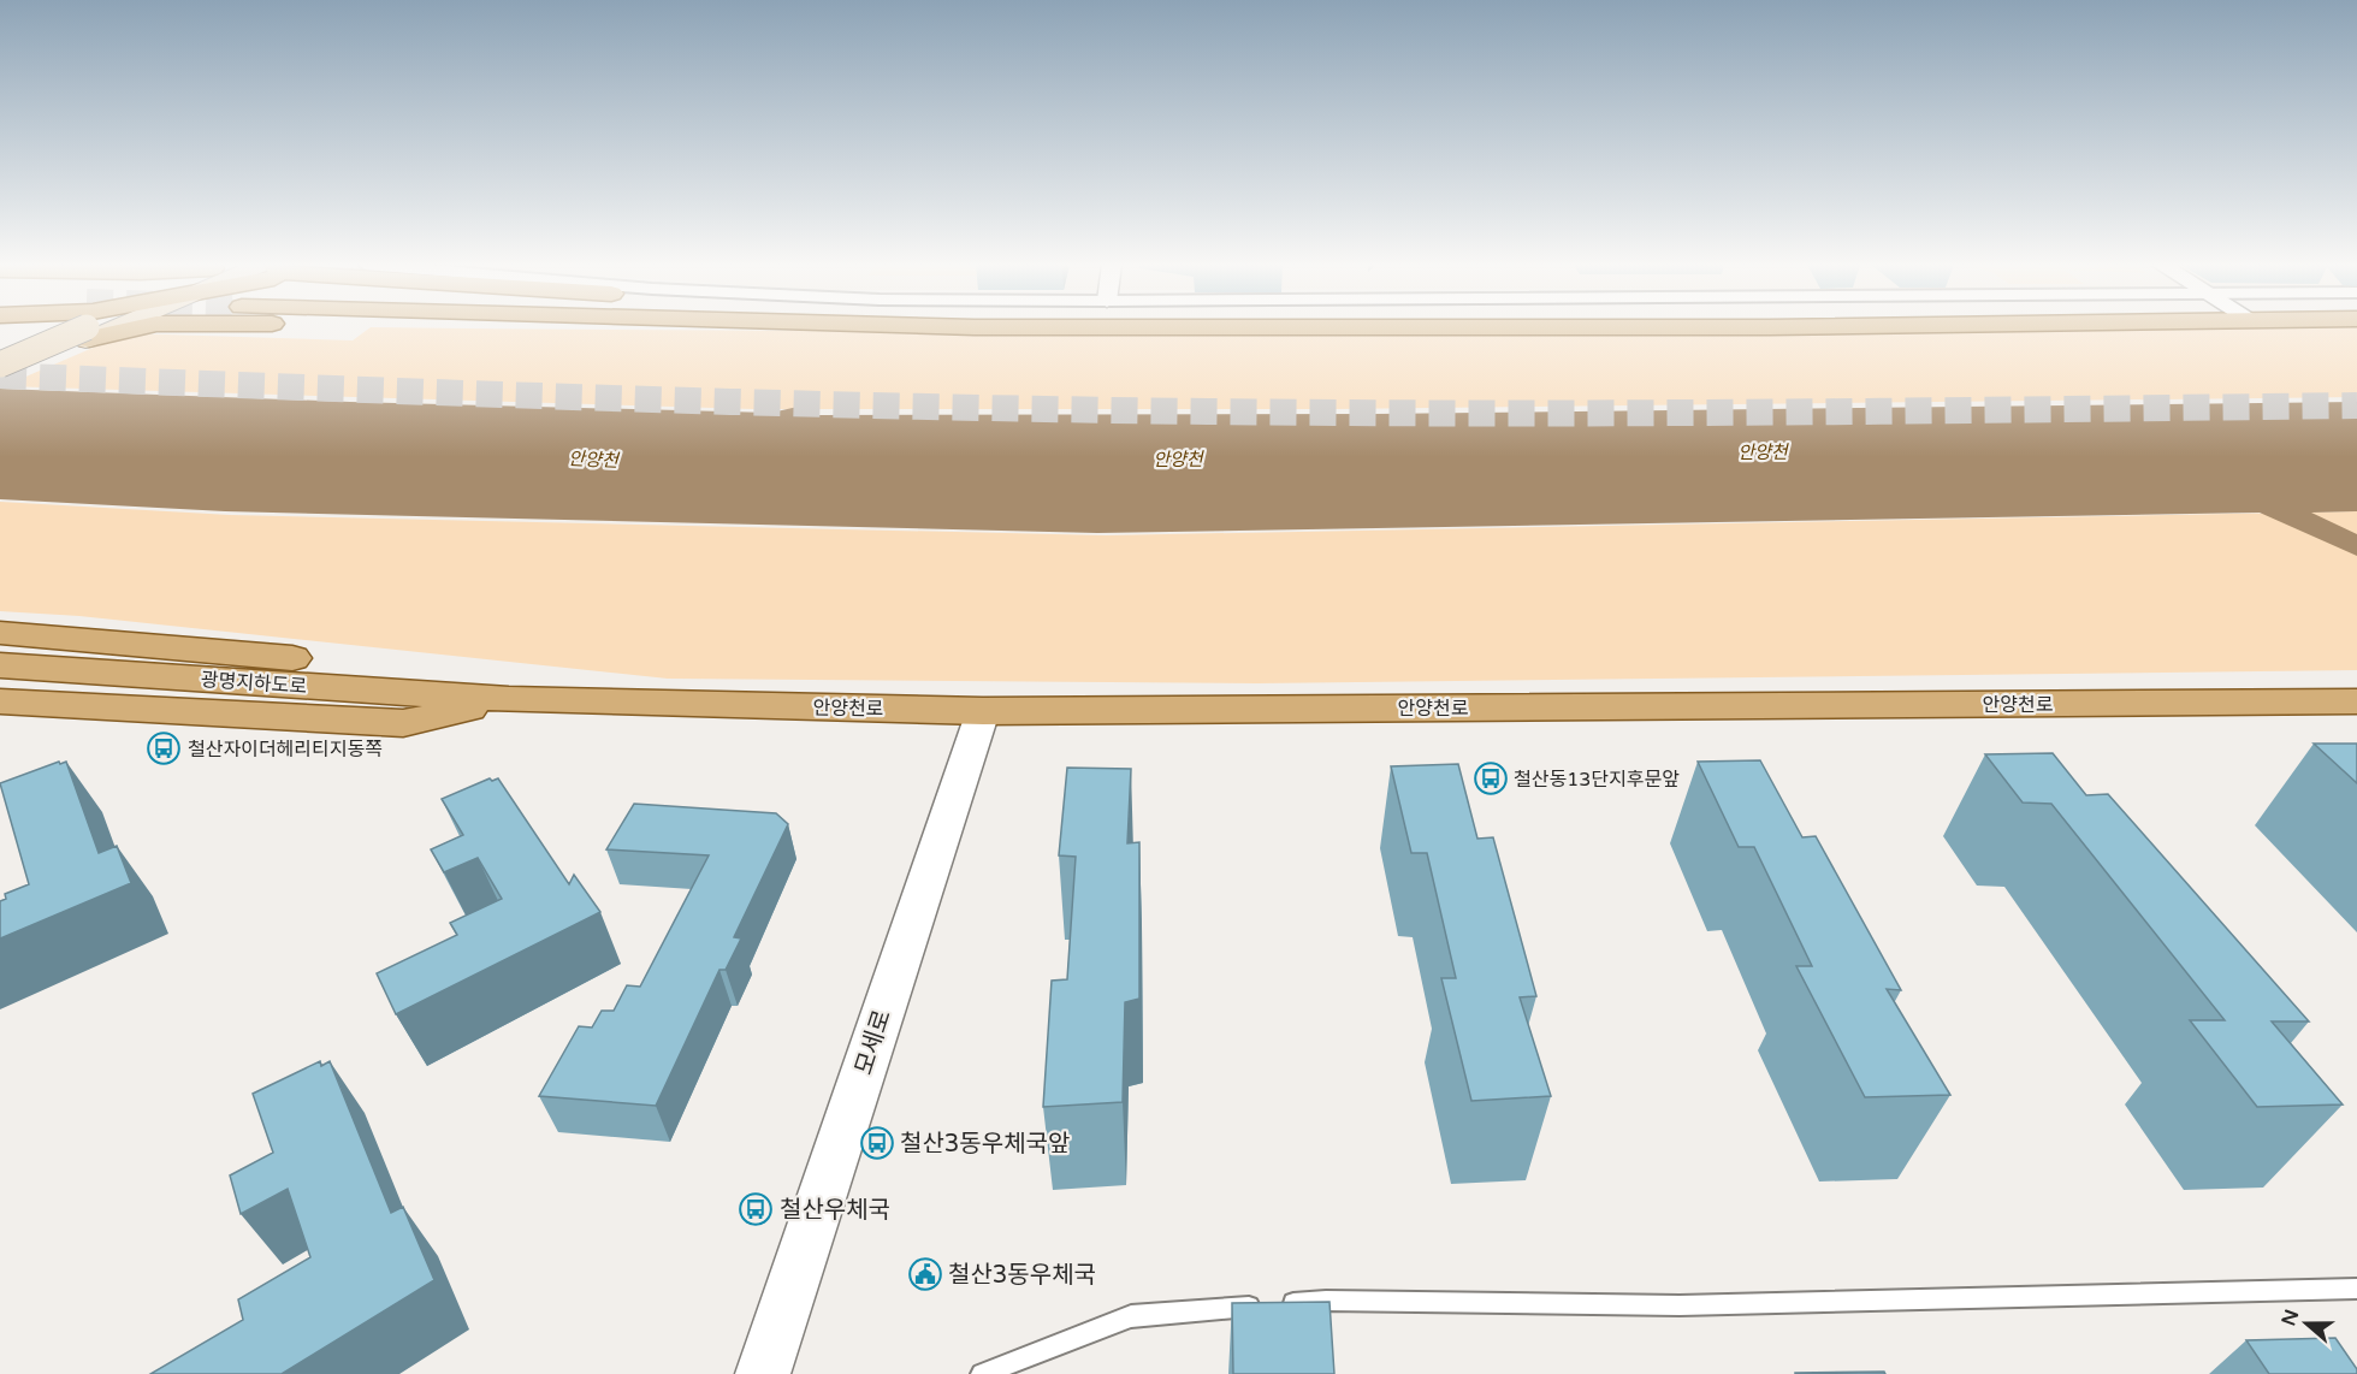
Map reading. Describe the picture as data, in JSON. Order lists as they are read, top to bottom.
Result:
{
  "streets": {
    "main road": ["광명지하도로", "안양천로"],
    "street": ["모세로"]
  },
  "crossings": [
    ["광명지하도로", "안양천로"],
    ["안양천로", "모세로"]
  ],
  "water": ["안양천"],
  "places": {
    "bus stop": [
      "철산자이더헤리티지동쪽",
      "철산동13단지후문앞",
      "철산3동우체국앞",
      "철산우체국"
    ],
    "public building": ["철산3동우체국"]
  },
  "north": "left"
}
